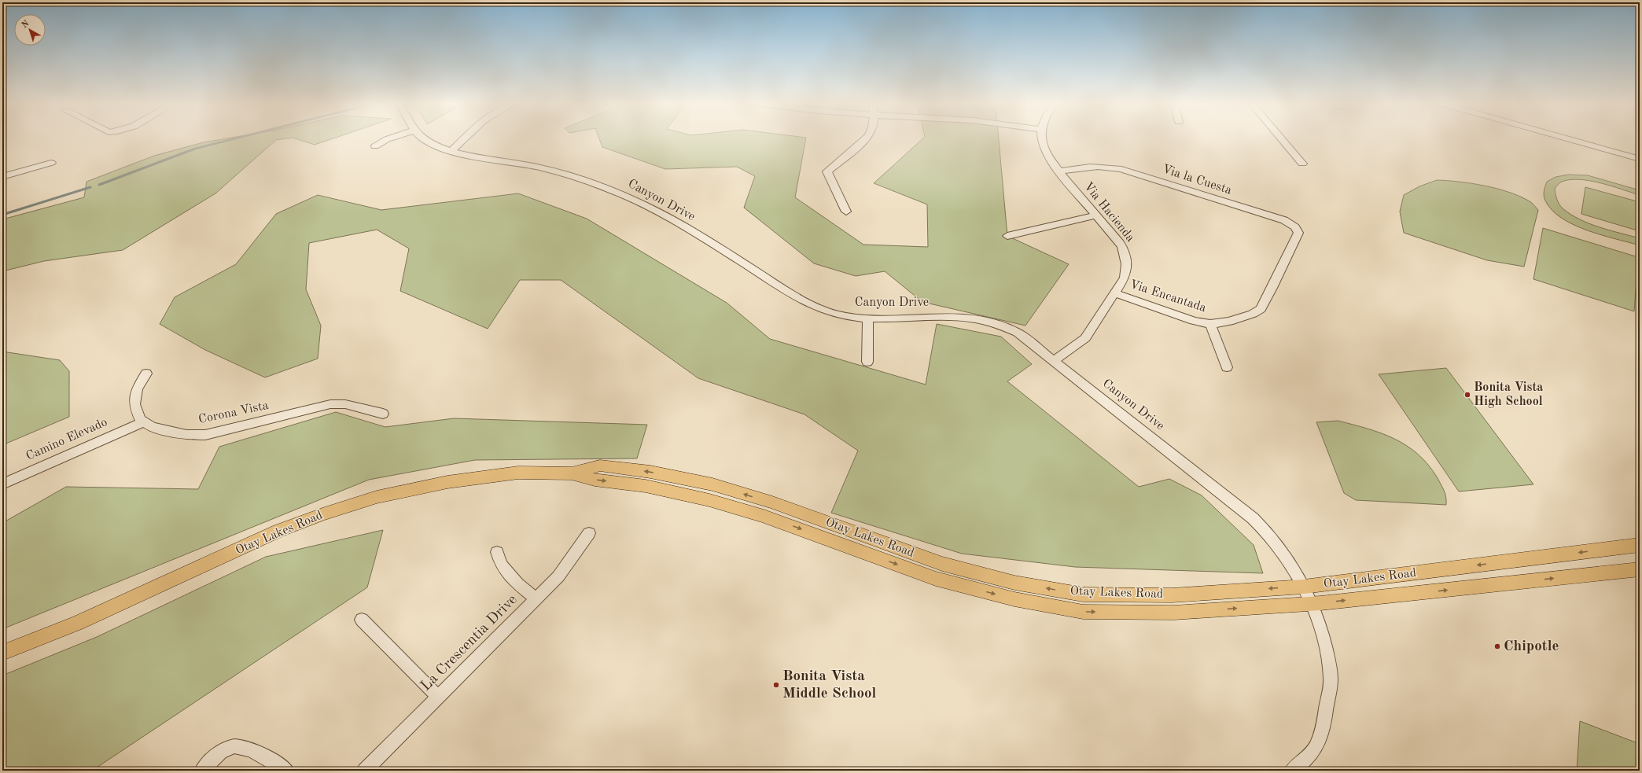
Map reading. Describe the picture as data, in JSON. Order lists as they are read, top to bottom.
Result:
{
  "streets": {
    "main road": ["Otay Lakes Road"],
    "street": [
      "Via la Cuesta",
      "Canyon Drive",
      "Via Hacienda",
      "Via Encantada",
      "Corona Vista",
      "Camino Elevado",
      "La Crescentia Drive"
    ]
  },
  "crossings": [
    ["Via la Cuesta", "Via Hacienda"],
    ["Via la Cuesta", "Via Encantada"],
    ["Canyon Drive", "Via Hacienda"],
    ["Canyon Drive", "Otay Lakes Road"],
    ["Via Hacienda", "Via Encantada"],
    ["Corona Vista", "Camino Elevado"]
  ],
  "places": ["Bonita Vista High School", "Chipotle", "Bonita Vista Middle School"],
  "north": "top left"
}
